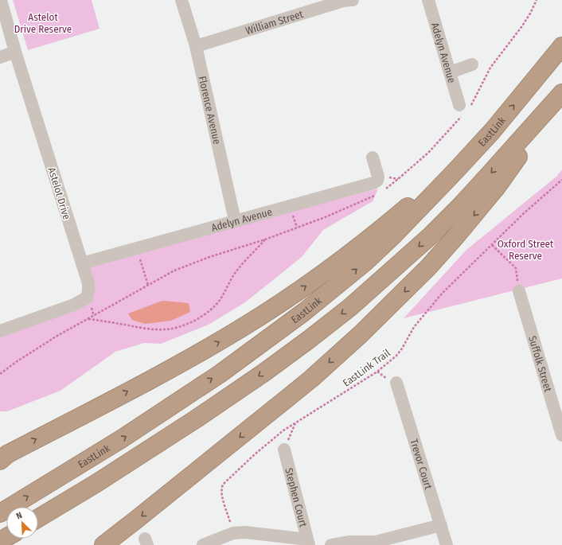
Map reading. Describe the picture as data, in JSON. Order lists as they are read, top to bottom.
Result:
{
  "streets": {
    "highway": ["EastLink"],
    "street": [
      "William Street",
      "Adelyn Avenue",
      "Florence Avenue",
      "Astelot Drive",
      "Suffolk Street",
      "Trevor Court",
      "Stephen Court"
    ],
    "path": ["EastLink Trail"]
  },
  "crossings": [
    ["William Street", "Florence Avenue"],
    ["Adelyn Avenue", "Florence Avenue"],
    ["Adelyn Avenue", "Astelot Drive"]
  ],
  "parks": ["Astelot Drive Reserve", "Oxford Street Reserve"],
  "north": "top left"
}
